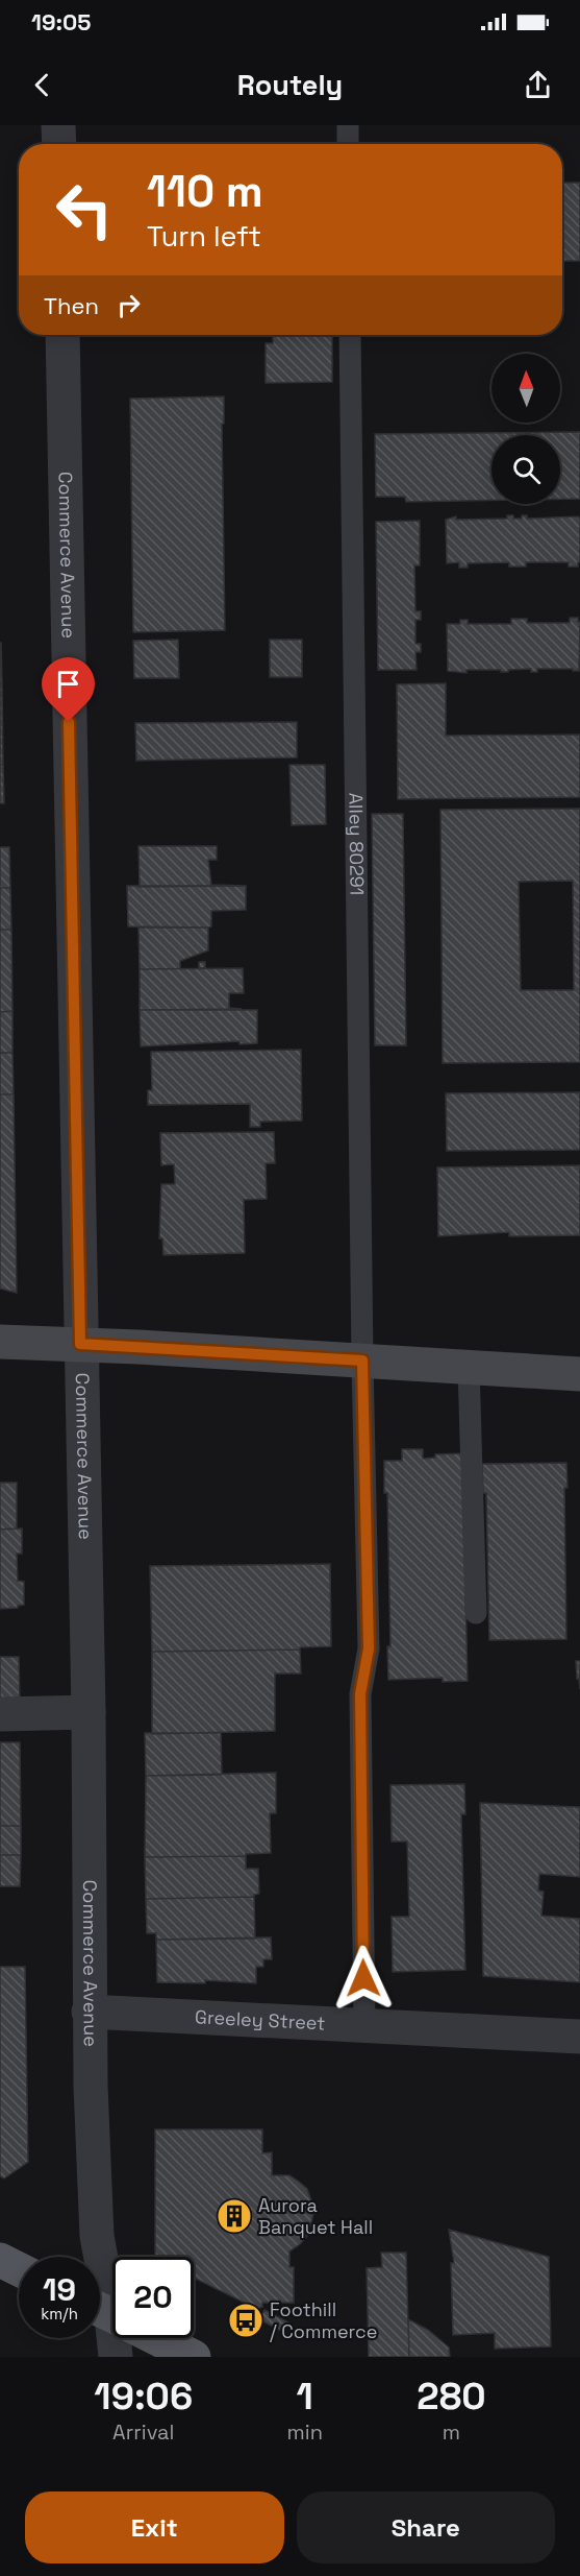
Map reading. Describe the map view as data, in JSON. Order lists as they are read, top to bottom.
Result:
{
  "streets": {
    "street": ["Commerce Avenue", "Greeley Street"],
    "lane": ["Alley 80291"]
  },
  "crossings": [
    ["Commerce Avenue", "Greeley Street"],
    ["Alley 80291", "Greeley Street"]
  ],
  "places": {
    "building": ["Aurora Banquet Hall"],
    "bus stop": ["Foothill / Commerce"]
  },
  "north": "top",
  "page": {
    "status": "19:05",
    "header": "Routely",
    "turn": ["110 m", "Turn left"],
    "then": "Then",
    "speed": "19 km/h",
    "limit": "20",
    "eta": [
      "19:06",
      "Arrival",
      "1",
      "min",
      "280",
      "m"
    ],
    "buttons": ["Exit", "Share"]
  }
}
